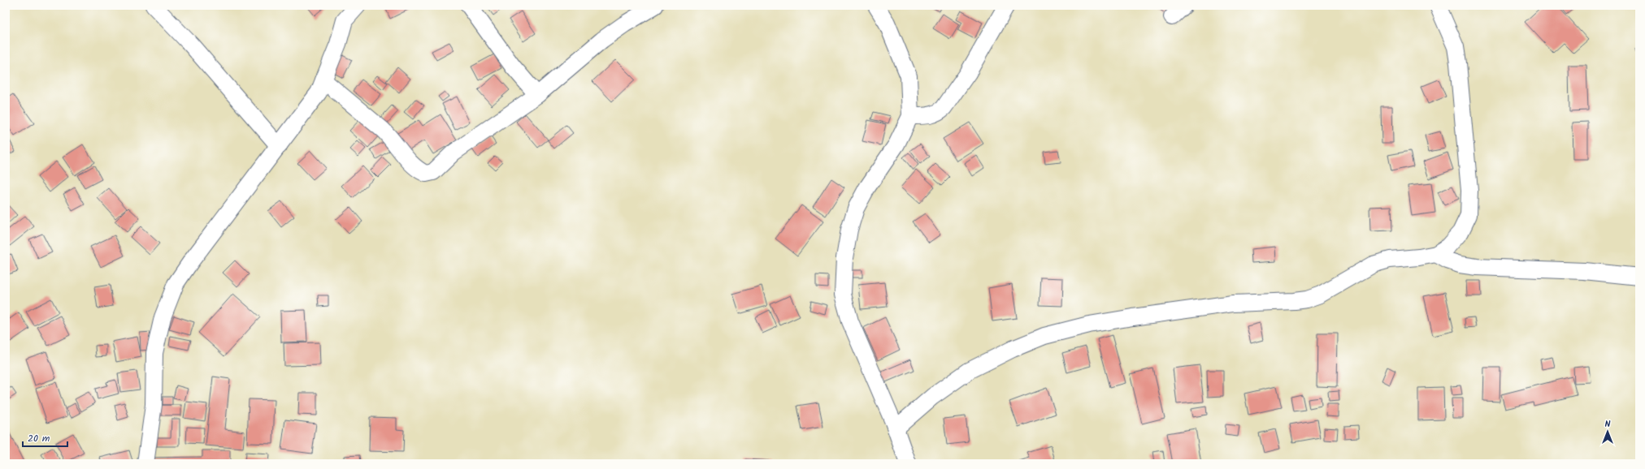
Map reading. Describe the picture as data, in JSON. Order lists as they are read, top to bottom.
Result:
{
  "scale_bar": "20 m",
  "north": "top"
}
